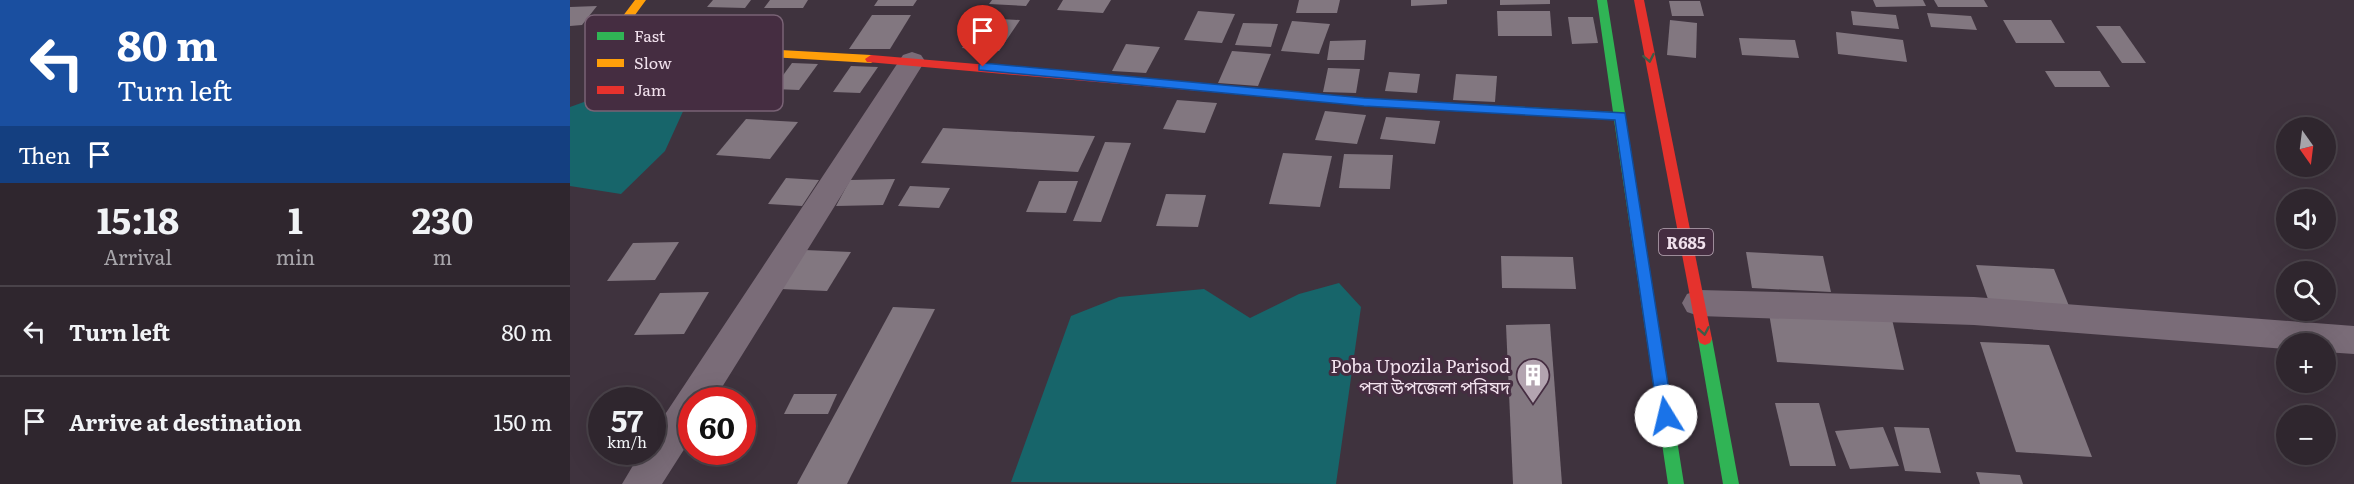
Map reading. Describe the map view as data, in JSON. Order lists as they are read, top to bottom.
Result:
{
  "streets": {
    "main road": ["R685"]
  },
  "places": {
    "building": ["Poba Upozila Parisod পবা উপজেলা পরিষদ"]
  },
  "legend": ["Fast", "Slow", "Jam"],
  "north": "bottom",
  "page": {
    "turn": ["80 m", "Turn left"],
    "map_buttons": ["+", "−"],
    "then": "Then",
    "eta": [
      "15:18",
      "Arrival",
      "1",
      "min",
      "230",
      "m"
    ],
    "list": [
      {
        "name": "Turn left",
        "value": "80 m"
      },
      {
        "name": "Arrive at destination",
        "value": "150 m"
      }
    ],
    "speed": "57 km/h",
    "limit": "60"
  }
}
